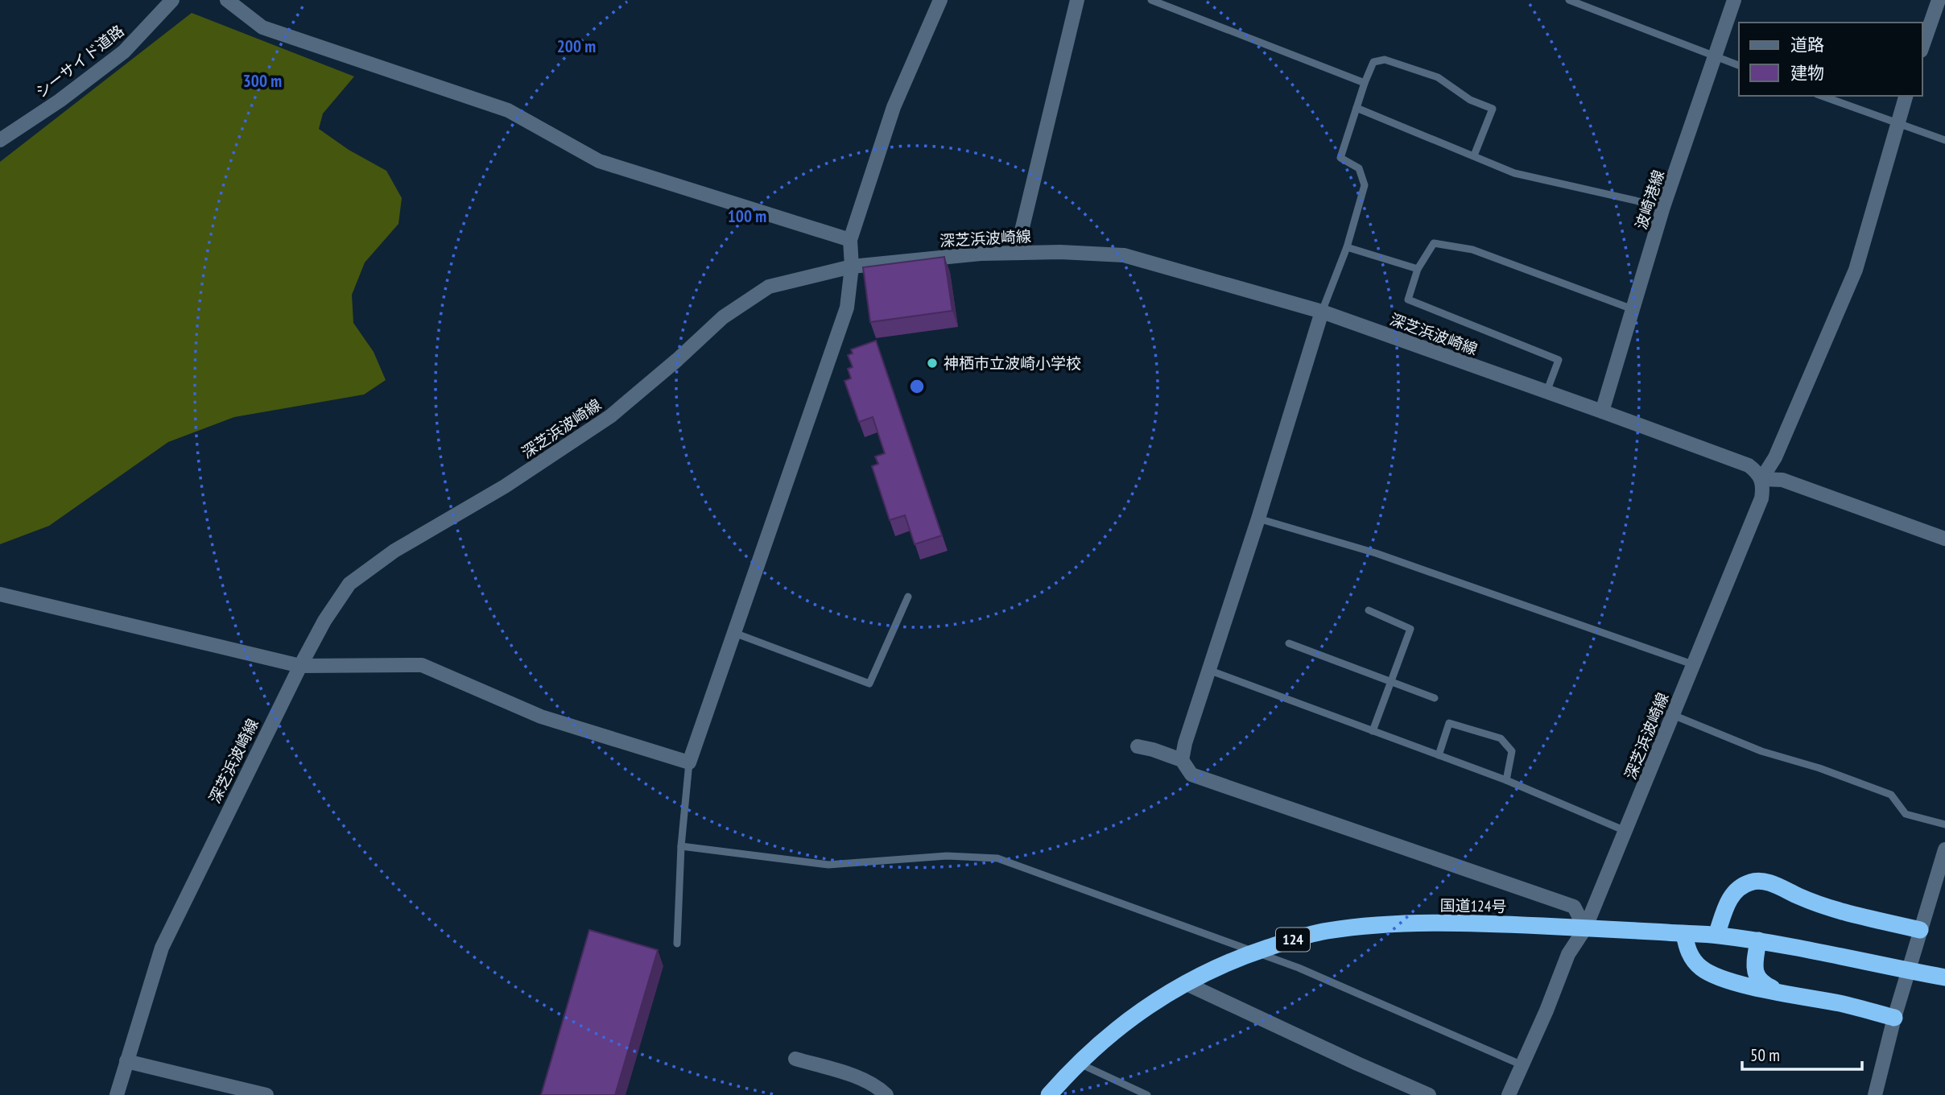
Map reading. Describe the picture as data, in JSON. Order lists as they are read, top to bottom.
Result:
{
  "streets": {
    "highway": ["国道124号", "124"],
    "street": ["シーサイド道路", "波崎港線", "深芝浜波崎線"]
  },
  "crossings": [
    ["波崎港線", "深芝浜波崎線"],
    ["深芝浜波崎線", "国道124号"]
  ],
  "places": ["神栖市立波崎小学校"],
  "legend": ["道路", "建物"],
  "scale_bar": "50 m",
  "rings": ["200 m", "300 m", "100 m"]
}
